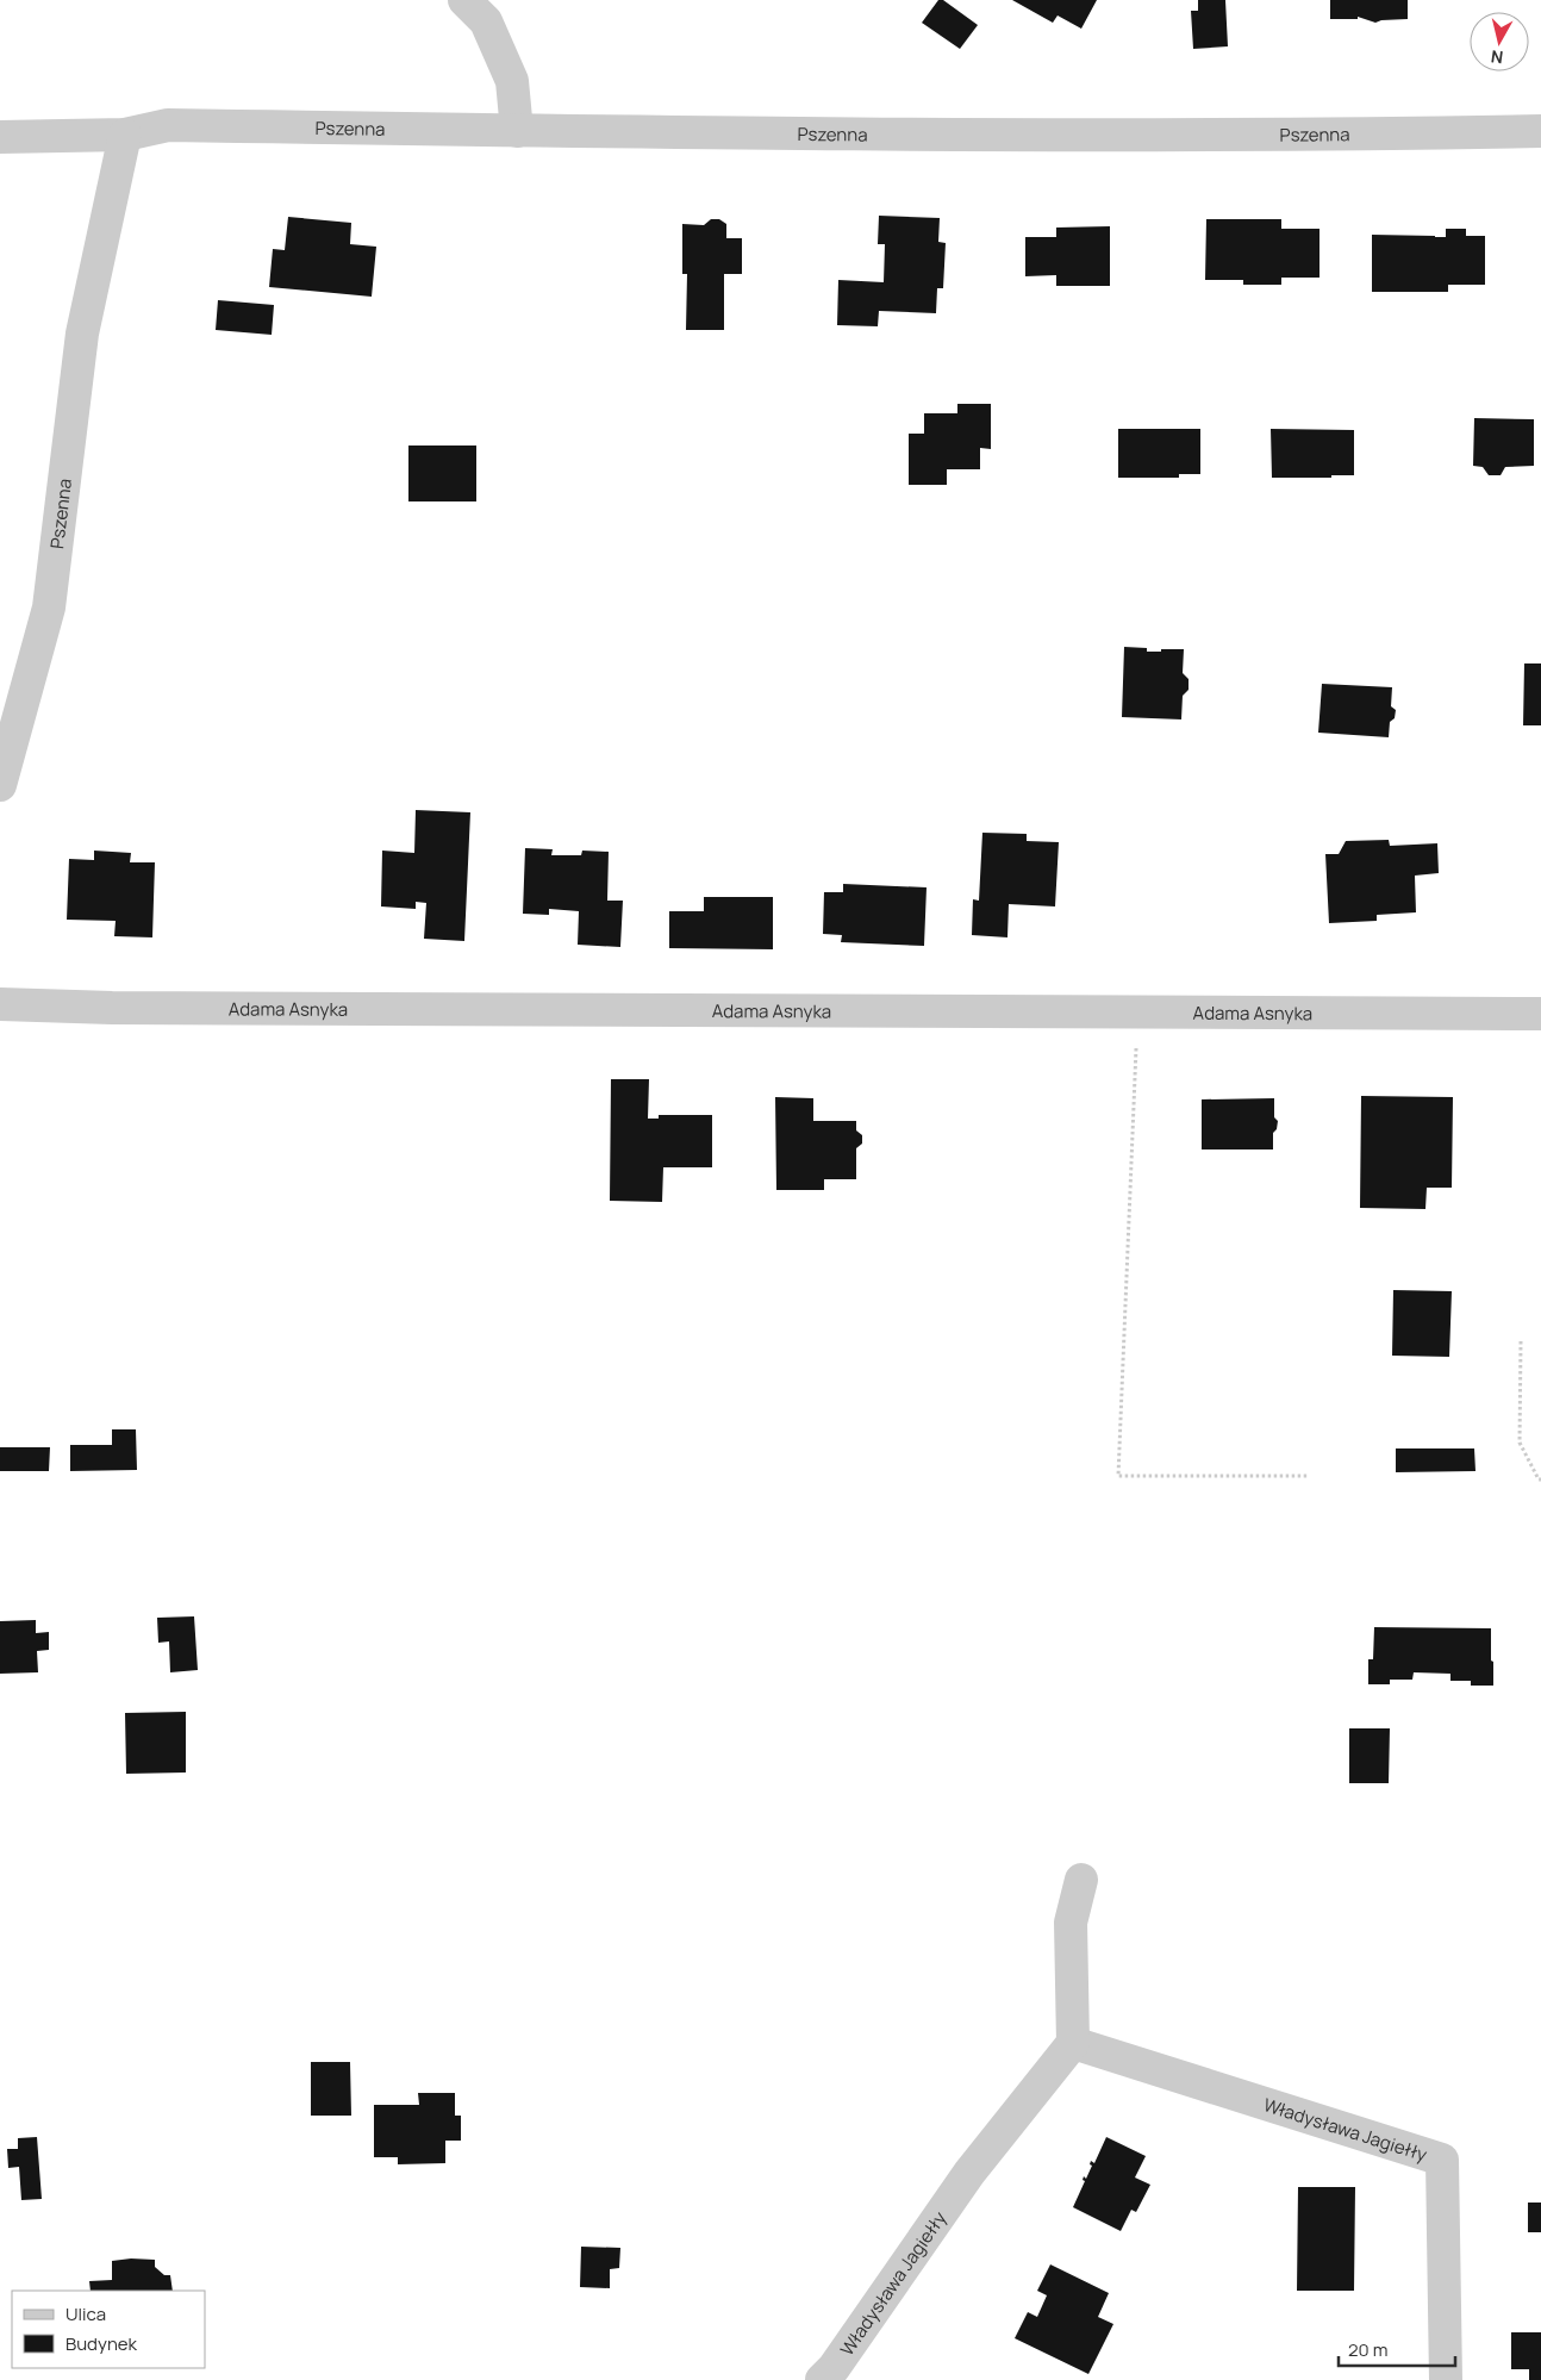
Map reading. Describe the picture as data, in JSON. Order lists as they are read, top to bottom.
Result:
{
  "streets": {
    "street": ["Pszenna", "Adama Asnyka", "Władysława Jagiełły"]
  },
  "legend": ["Ulica", "Budynek"],
  "scale_bar": "20 m",
  "north": "bottom"
}
